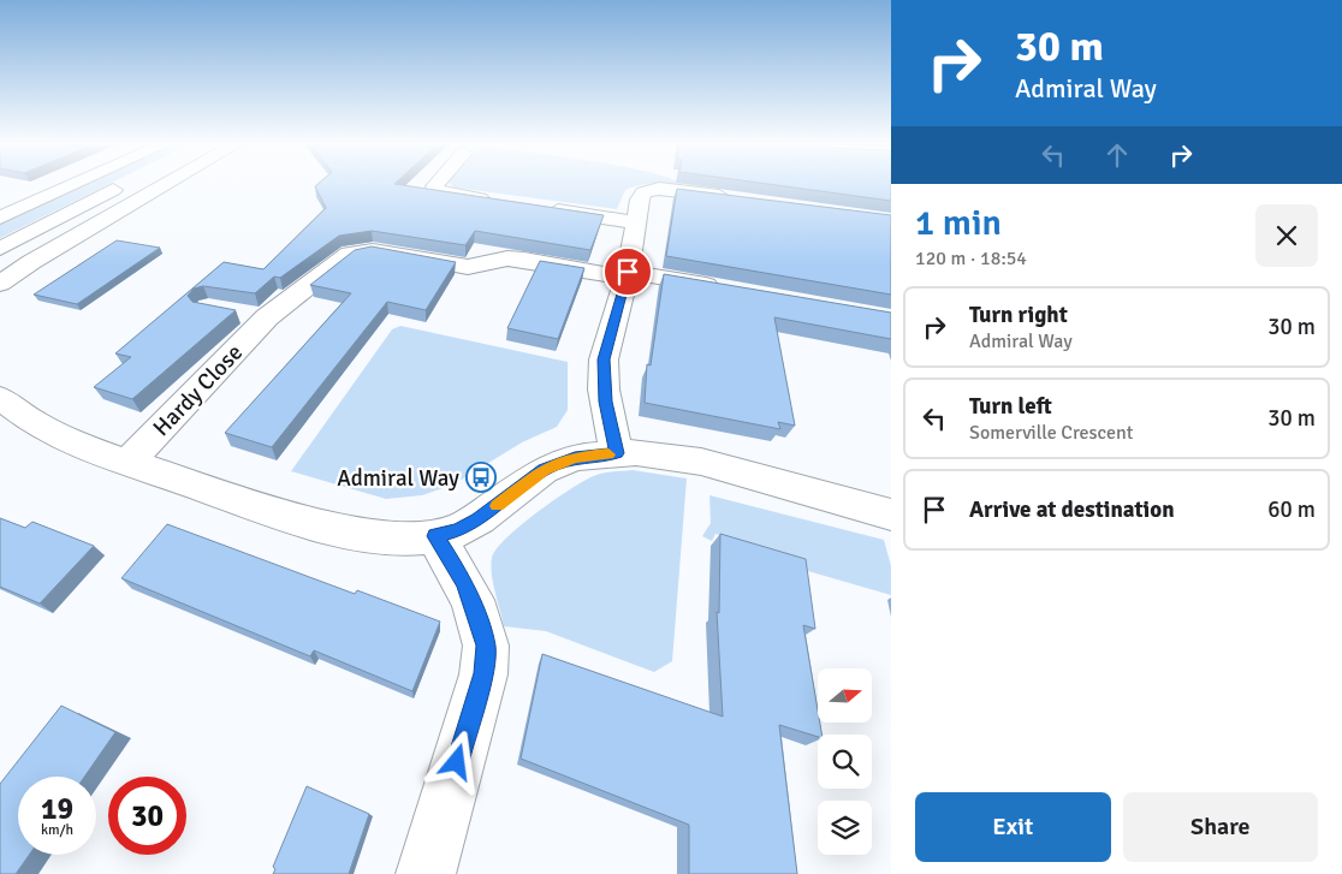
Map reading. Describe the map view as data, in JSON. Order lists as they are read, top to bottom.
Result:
{
  "streets": {
    "street": ["Hardy Close"]
  },
  "places": {
    "bus stop": ["Admiral Way"]
  },
  "north": "right",
  "page": {
    "turn": ["30 m", "Admiral Way"],
    "heading": ["1 min", "120 m · 18:54"],
    "list": [
      {
        "name": "Turn right",
        "note": "Admiral Way",
        "value": "30 m"
      },
      {
        "name": "Turn left",
        "note": "Somerville Crescent",
        "value": "30 m"
      },
      {
        "name": "Arrive at destination",
        "value": "60 m"
      }
    ],
    "speed": "19 km/h",
    "limit": "30",
    "buttons": ["Exit", "Share"]
  }
}
